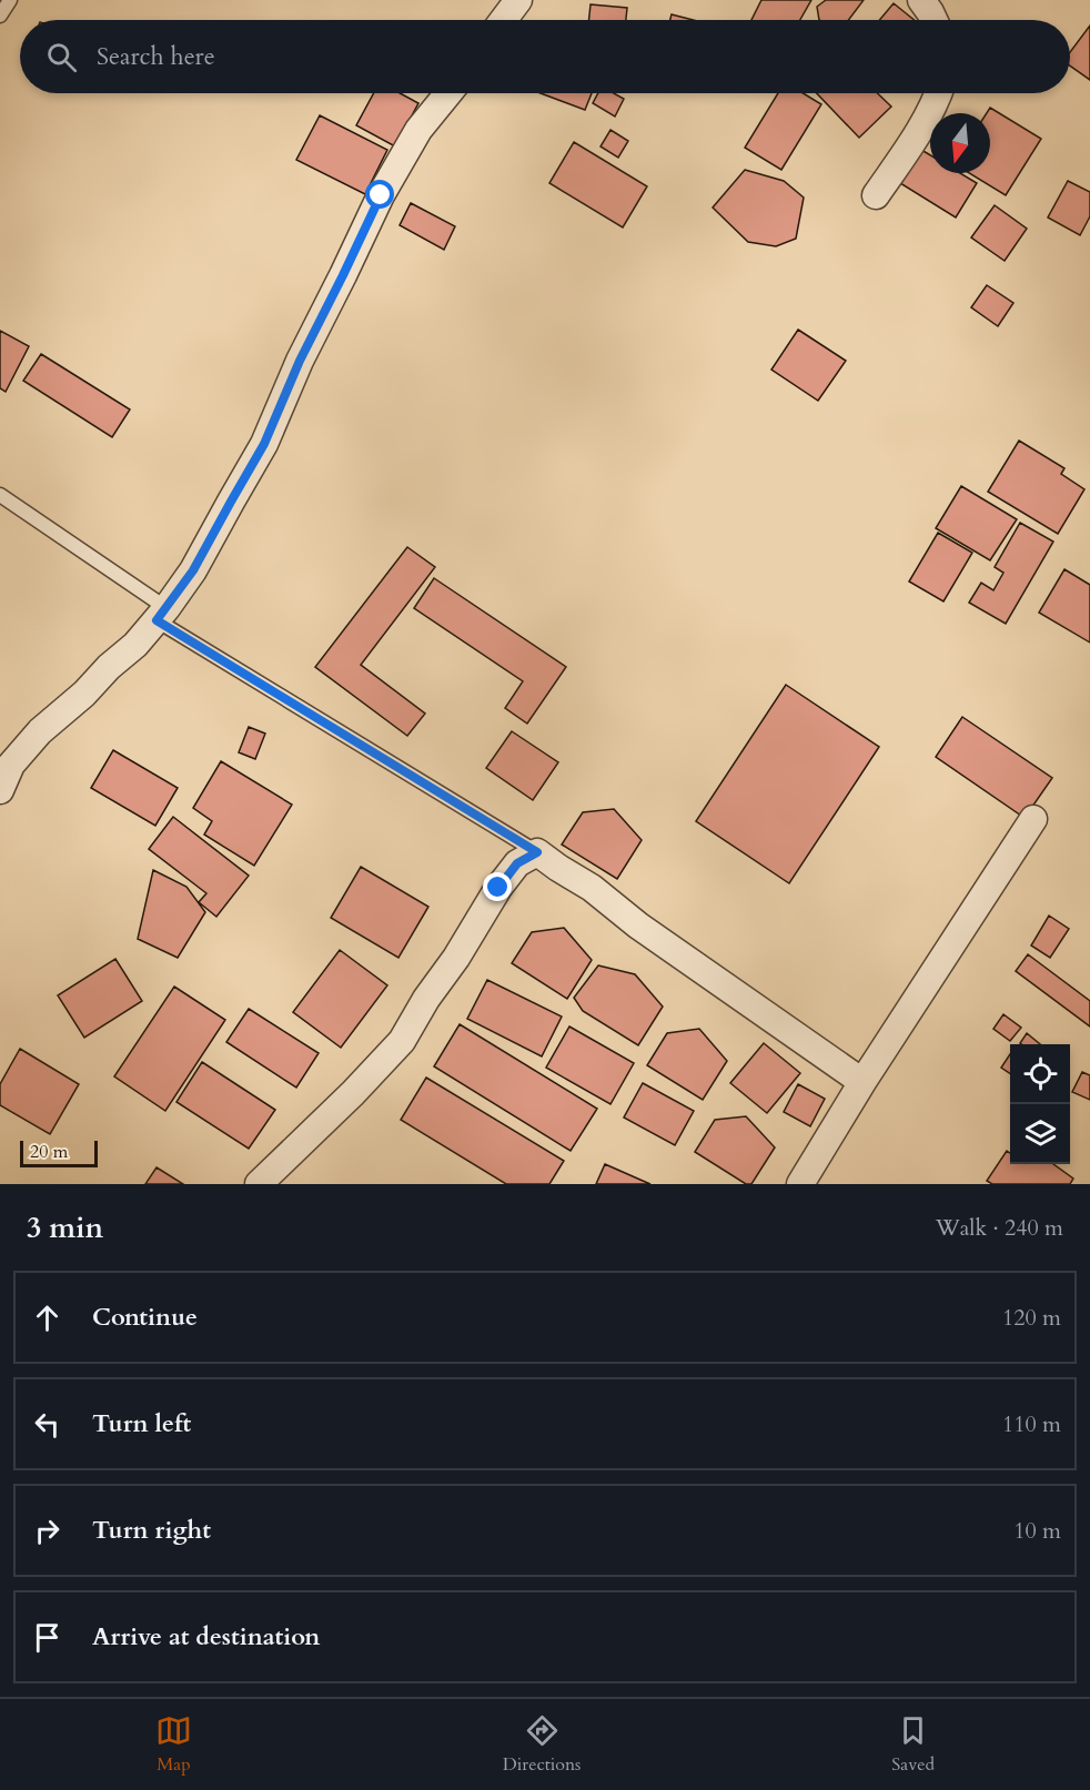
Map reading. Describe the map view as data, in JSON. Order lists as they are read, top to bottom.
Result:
{
  "scale_bar": "20 m",
  "north": "bottom",
  "page": {
    "search": "Search here",
    "scale": "20 m",
    "heading": ["3 min", "Walk · 240 m"],
    "list": [
      ["Continue", "120 m"],
      ["Turn left", "110 m"],
      ["Turn right", "10 m"],
      "Arrive at destination"
    ],
    "nav": ["Map", "Directions", "Saved"]
  }
}
